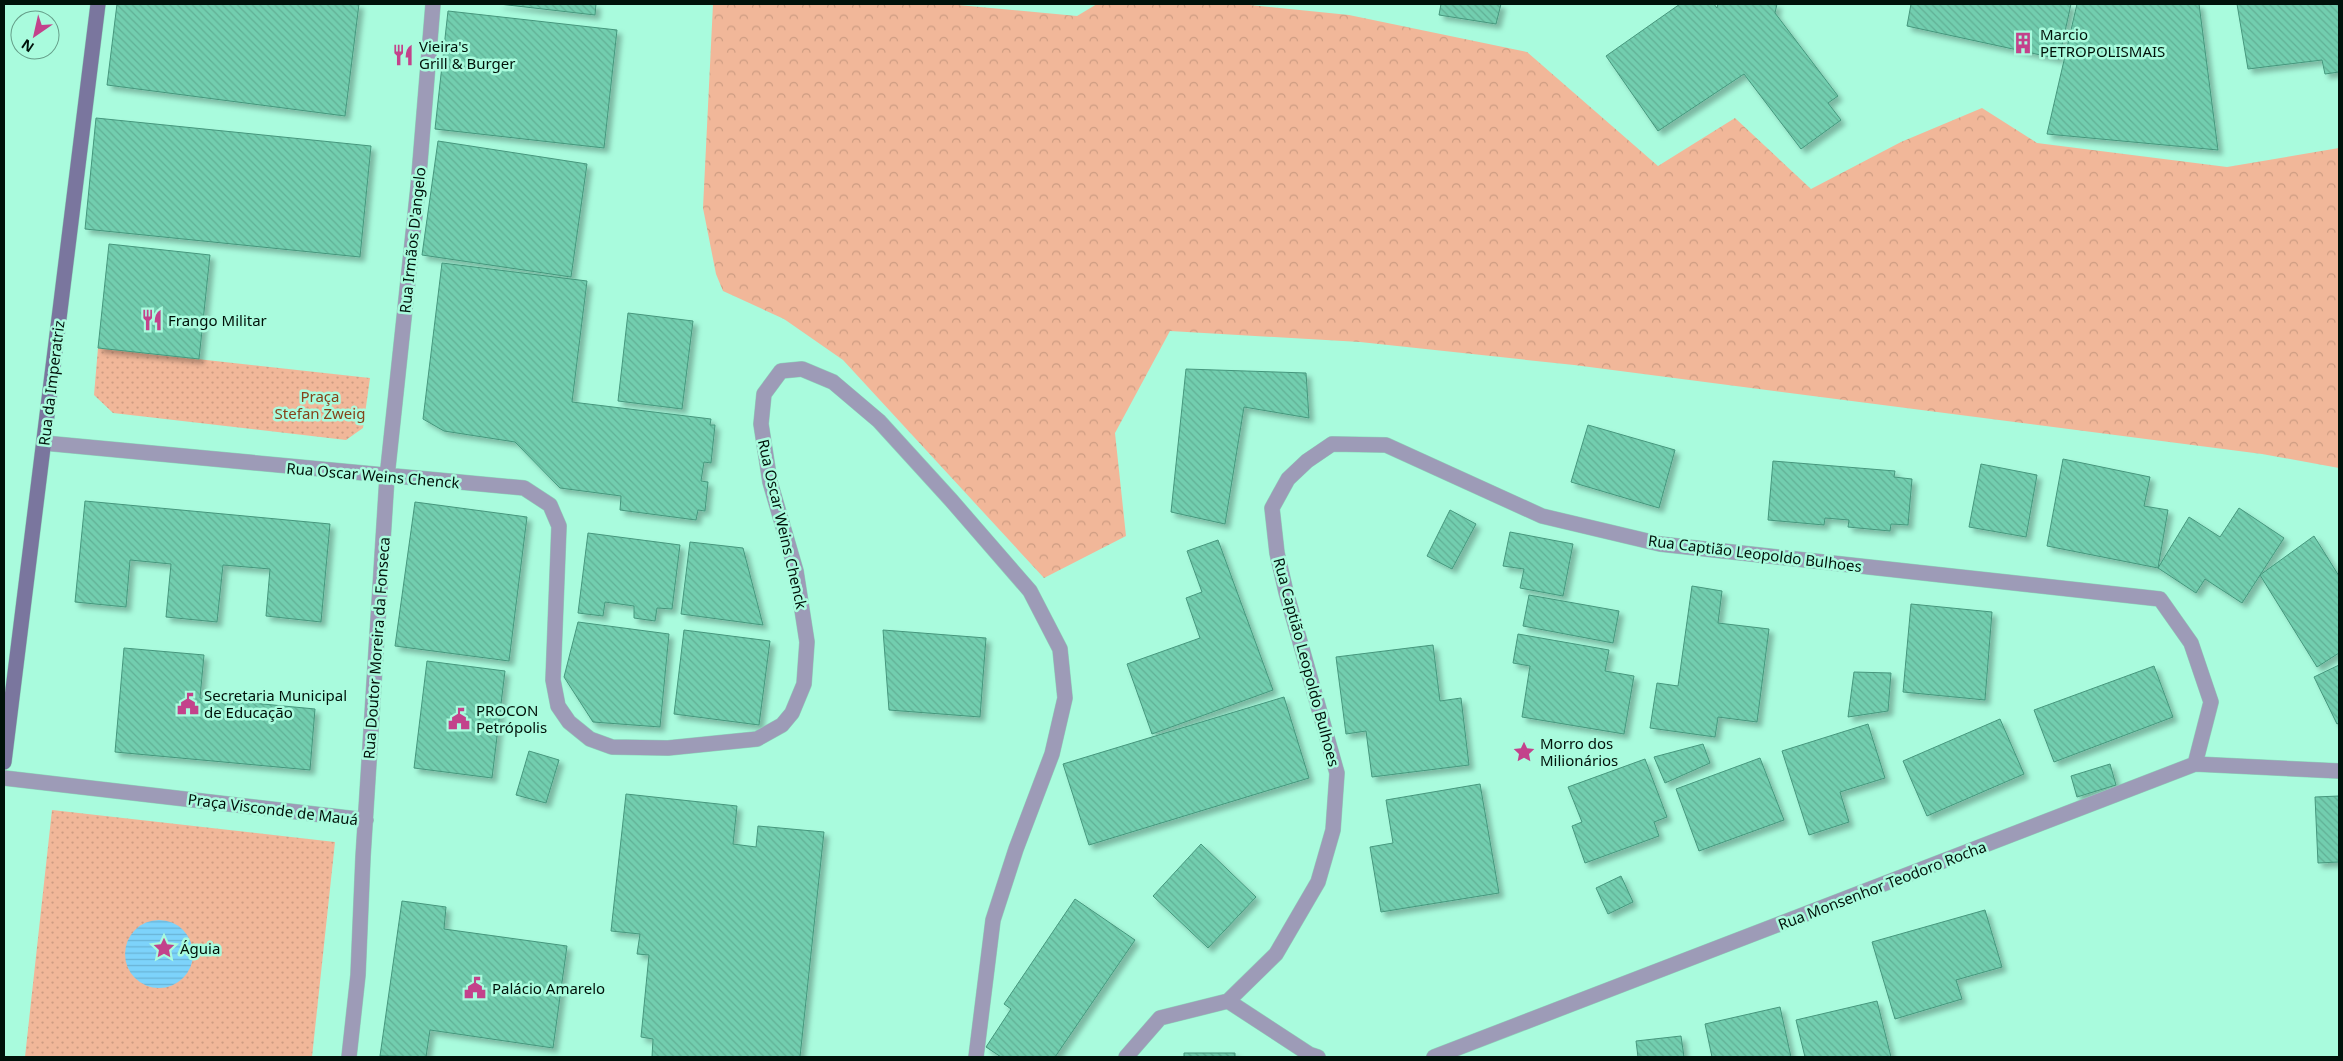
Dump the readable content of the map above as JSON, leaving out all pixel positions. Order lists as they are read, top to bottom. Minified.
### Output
{"streets":{"main road":["Rua da Imperatriz"],"street":["Rua Irmãos D'angelo","Rua Oscar Weins Chenck","Rua Captião Leopoldo Bulhoes","Rua Doutor Moreira da Fonseca","Praça Visconde de Mauá","Rua Monsenhor Teodoro Rocha"]},"crossings":[["Rua Irmãos D'angelo","Rua Oscar Weins Chenck"],["Rua Irmãos D'angelo","Rua Doutor Moreira da Fonseca"],["Rua da Imperatriz","Rua Oscar Weins Chenck"],["Rua Oscar Weins Chenck","Rua Doutor Moreira da Fonseca"],["Rua Captião Leopoldo Bulhoes","Rua Monsenhor Teodoro Rocha"],["Rua Doutor Moreira da Fonseca","Praça Visconde de Mauá"]],"parks":["Praça Stefan Zweig"],"places":{"building":["Marcio PETROPOLISMAIS"],"restaurant":["Vieira's Grill & Burger","Frango Militar"],"public building":["Secretaria Municipal de Educação","PROCON Petrópolis","Palácio Amarelo"],"place":["Morro dos Milionários","Águia"]},"north":"bottom left"}
